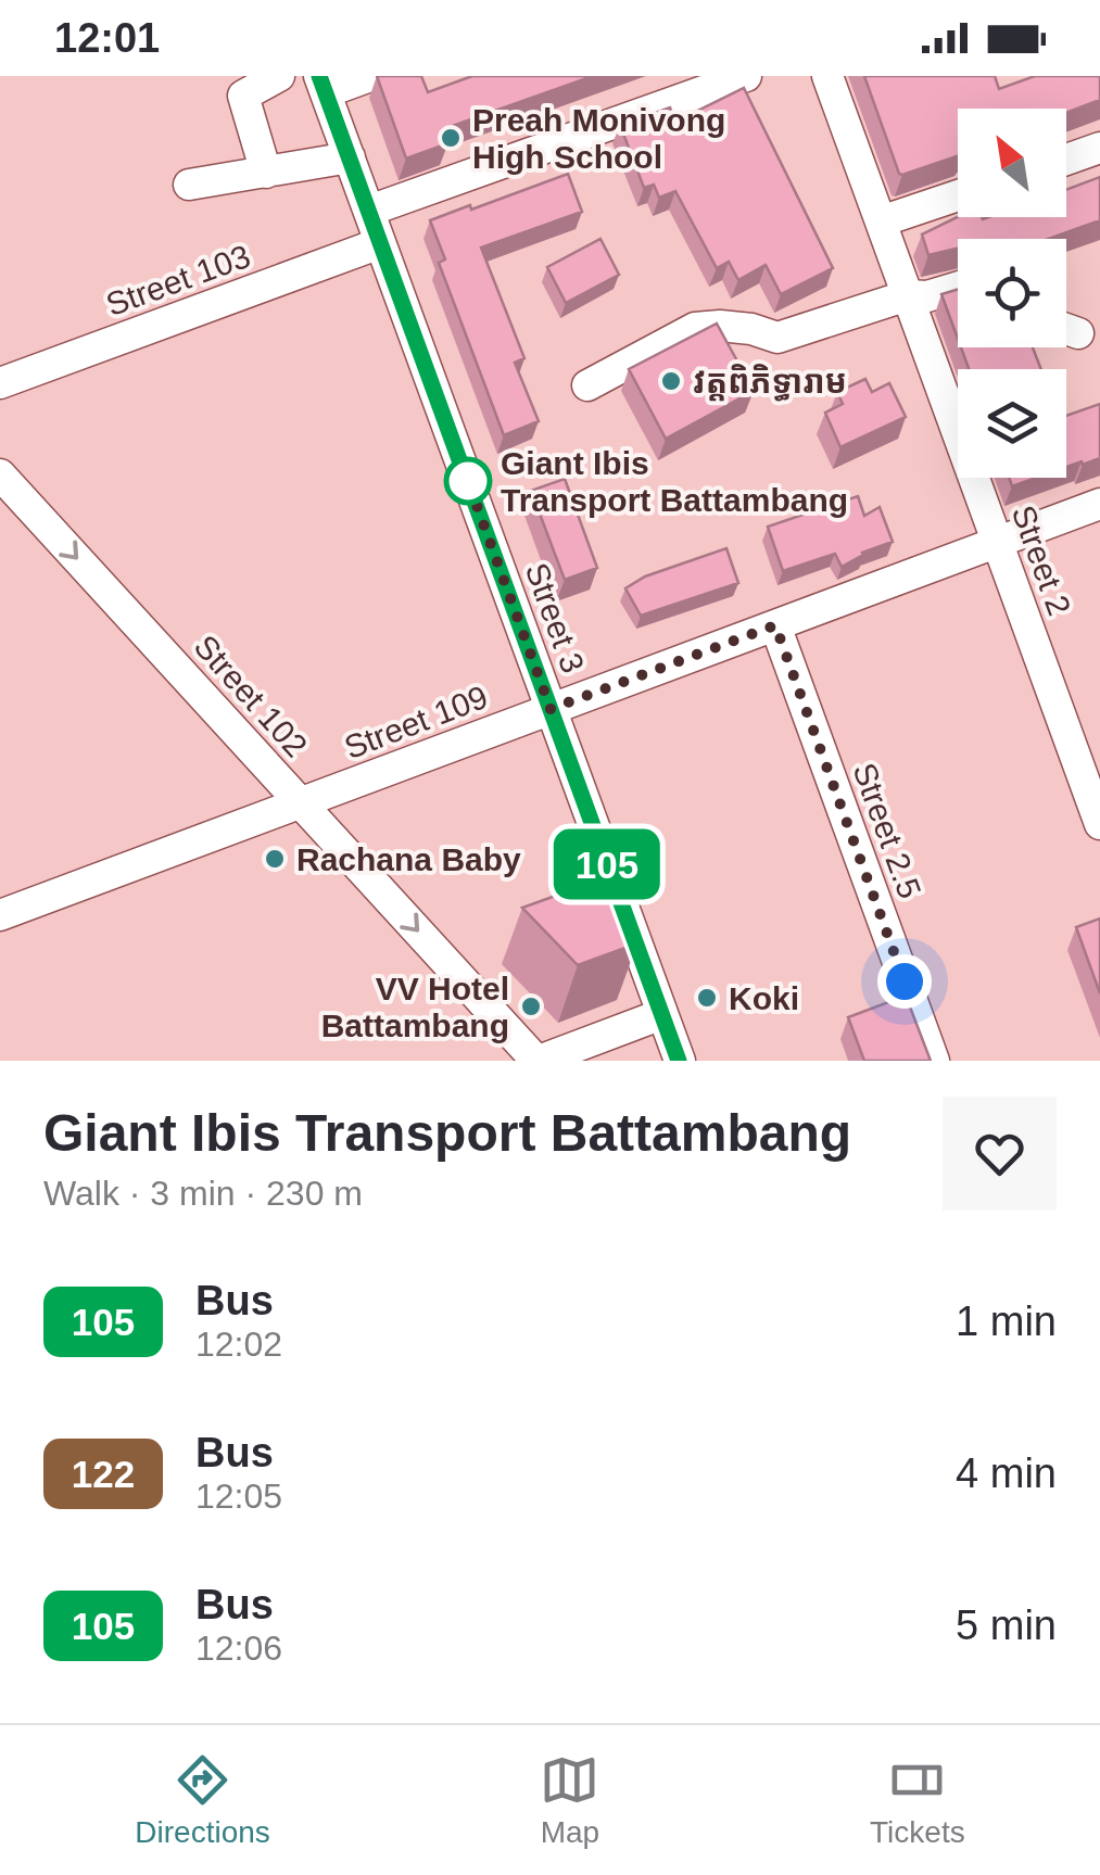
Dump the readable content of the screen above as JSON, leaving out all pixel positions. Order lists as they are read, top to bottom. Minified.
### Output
{"streets":{"street":["Street 103","Street 2","Street 3","Street 102","Street 109","Street 2.5"]},"crossings":[["Street 103","Street 3"],["Street 2","Street 109"],["Street 3","Street 109"],["Street 102","Street 109"],["Street 109","Street 2.5"]],"one_way":["Street 102"],"places":["Preah Monivong High School","វត្តពិភិទ្ធារាម","Giant Ibis Transport Battambang","Rachana Baby","Koki","VV Hotel Battambang"],"lines":["bus line 105"],"north":"top left","page":{"status":"12:01","on_map":"105","heading":["Giant Ibis Transport Battambang","Walk · 3 min · 230 m"],"list":[{"mark":"105","name":"Bus","note":"12:02","value":"1 min"},{"mark":"122","name":"Bus","note":"12:05","value":"4 min"},{"mark":"105","name":"Bus","note":"12:06","value":"5 min"}],"tabs":["Directions","Map","Tickets"]}}
